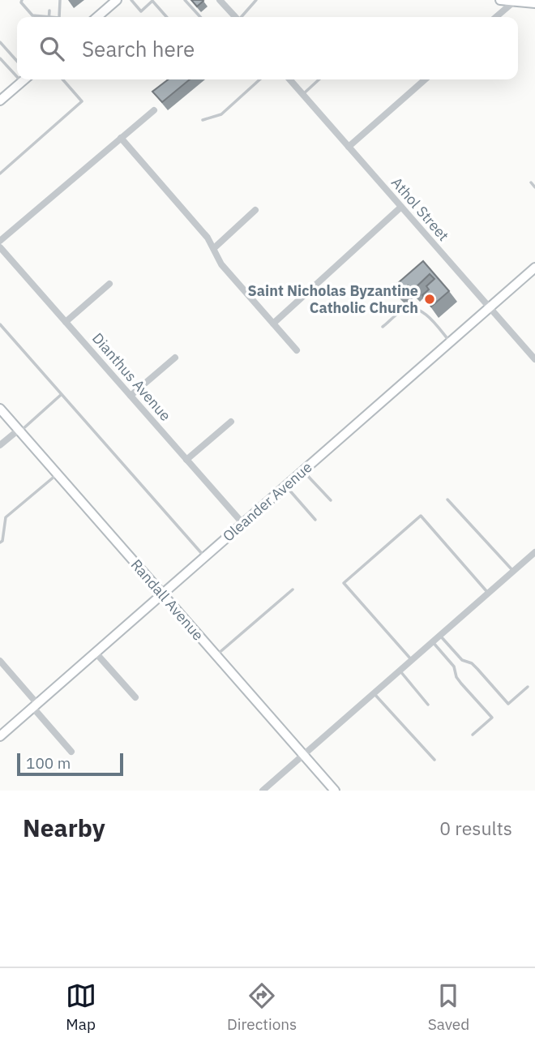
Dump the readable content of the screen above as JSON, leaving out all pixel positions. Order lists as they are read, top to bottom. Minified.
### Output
{"streets":{"street":["Athol Street","Dianthus Avenue","Oleander Avenue","Randall Avenue"]},"crossings":[["Athol Street","Oleander Avenue"],["Dianthus Avenue","Oleander Avenue"],["Oleander Avenue","Randall Avenue"]],"places":["Saint Nicholas Byzantine Catholic Church"],"scale_bar":"100 m","page":{"search":"Search here","scale":"100 m","heading":["Nearby","0 results"],"nav":["Map","Directions","Saved"]}}
